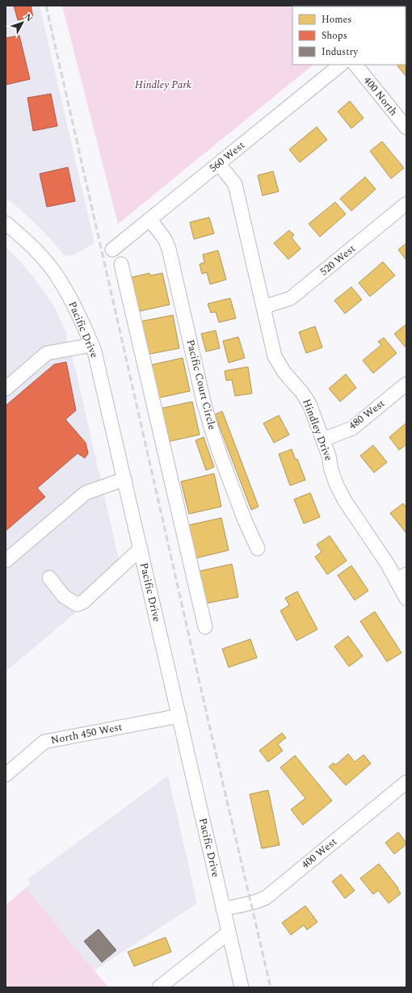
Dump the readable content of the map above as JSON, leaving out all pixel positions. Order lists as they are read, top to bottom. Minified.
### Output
{"streets":{"street":["400 North","560 West","520 West","Pacific Drive","Pacific Court Circle","480 West","Hindley Drive","North 450 West","400 West"]},"crossings":[["560 West","Pacific Court Circle"],["560 West","Hindley Drive"],["520 West","Hindley Drive"],["Pacific Drive","North 450 West"],["Pacific Drive","400 West"],["480 West","Hindley Drive"]],"parks":["Hindley Park"],"legend":["Homes","Shops","Industry"],"north":"top right"}
